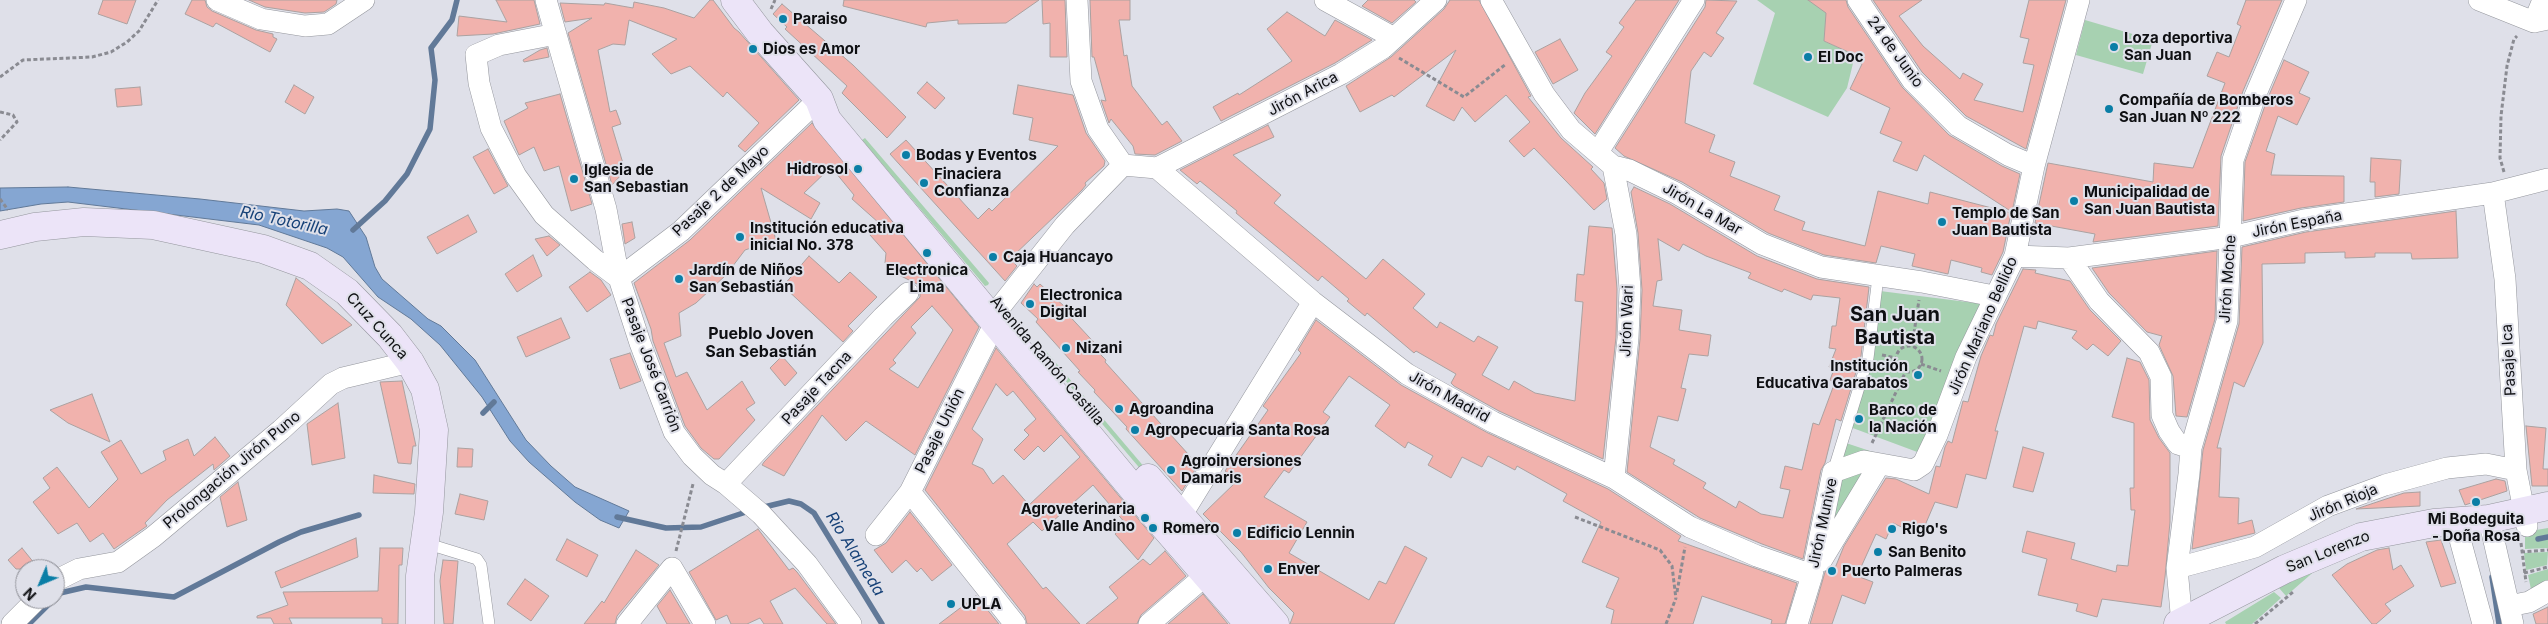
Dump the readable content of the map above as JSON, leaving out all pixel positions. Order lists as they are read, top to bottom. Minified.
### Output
{"streets":{"street":["24 de Junio","Jirón Arica","Pasaje 2 de Mayo","Jirón La Mar","Jirón España","Jirón Moche","Jirón Wari","Cruz Cunca","Jirón Mariano Bellido","Pasaje Ica","Avenida Ramón Castilla","Pasaje José Carrión","Pasaje Tacna","Jirón Madrid","Pasaje Unión","Prolongación Jirón Puno","Jirón Rioja","Jirón Munive","San Lorenzo"]},"crossings":[["24 de Junio","Jirón Mariano Bellido"],["Jirón Arica","Jirón Madrid"],["Pasaje 2 de Mayo","Avenida Ramón Castilla"],["Pasaje 2 de Mayo","Pasaje José Carrión"],["Jirón La Mar","Jirón Wari"],["Jirón La Mar","Jirón Mariano Bellido"],["Jirón España","Jirón Moche"],["Jirón España","Jirón Mariano Bellido"],["Jirón España","Pasaje Ica"],["Jirón Moche","Jirón Rioja"],["Jirón Moche","San Lorenzo"],["Jirón Wari","Jirón Madrid"],["Cruz Cunca","Prolongación Jirón Puno"],["Jirón Mariano Bellido","Jirón Munive"],["Pasaje Ica","Jirón Rioja"],["Pasaje Ica","San Lorenzo"],["Avenida Ramón Castilla","Pasaje Unión"],["Pasaje José Carrión","Pasaje Tacna"],["Jirón Madrid","Jirón Munive"]],"districts":["San Juan Bautista","Pueblo Joven San Sebastián"],"water":["Rio Totorilla","Rio Alameda"],"places":["Paraiso","Loza deportiva San Juan","Dios es Amor","El Doc","Compañía de Bomberos San Juan Nº 222","Bodas y Eventos","Hidrosol","Iglesia de San Sebastian","Finaciera Confianza","Municipalidad de San Juan Bautista","Templo de San Juan Bautista","Institución educativa inicial No. 378","Electronica Lima","Caja Huancayo","Jardín de Niños San Sebastián","Electronica Digital","Nizani","Institución Educativa Garabatos","Agroandina","Banco de la Nación","Agropecuaria Santa Rosa","Agroinversiones Damaris","Mi Bodeguita - Doña Rosa","Agroveterinaria Valle Andino","Romero","Rigo's","Edificio Lennin","San Benito","Enver","Puerto Palmeras","UPLA"],"north":"bottom left"}
